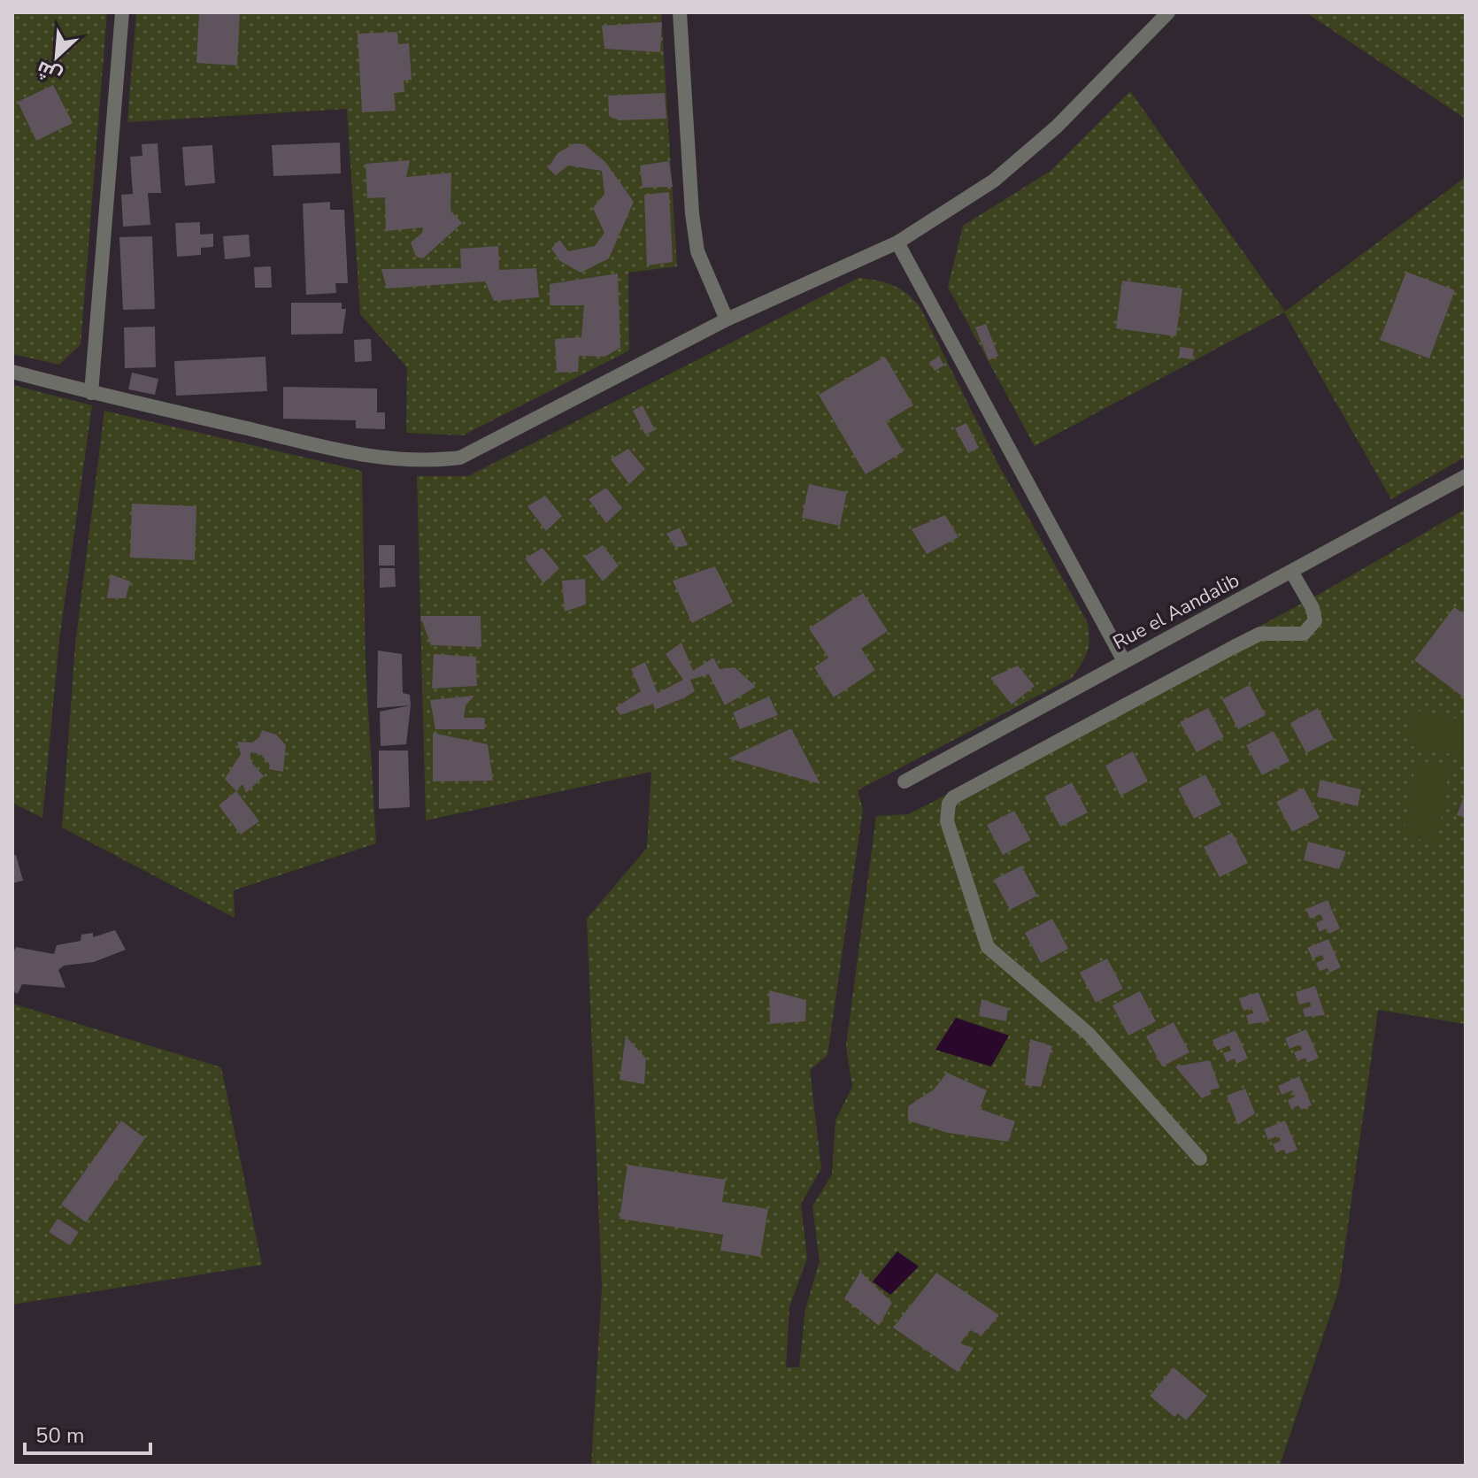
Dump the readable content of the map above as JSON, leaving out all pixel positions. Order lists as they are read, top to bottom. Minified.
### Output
{"streets":{"street":["Rue el Aandalib"]},"scale_bar":"50 m","north":"bottom left"}
